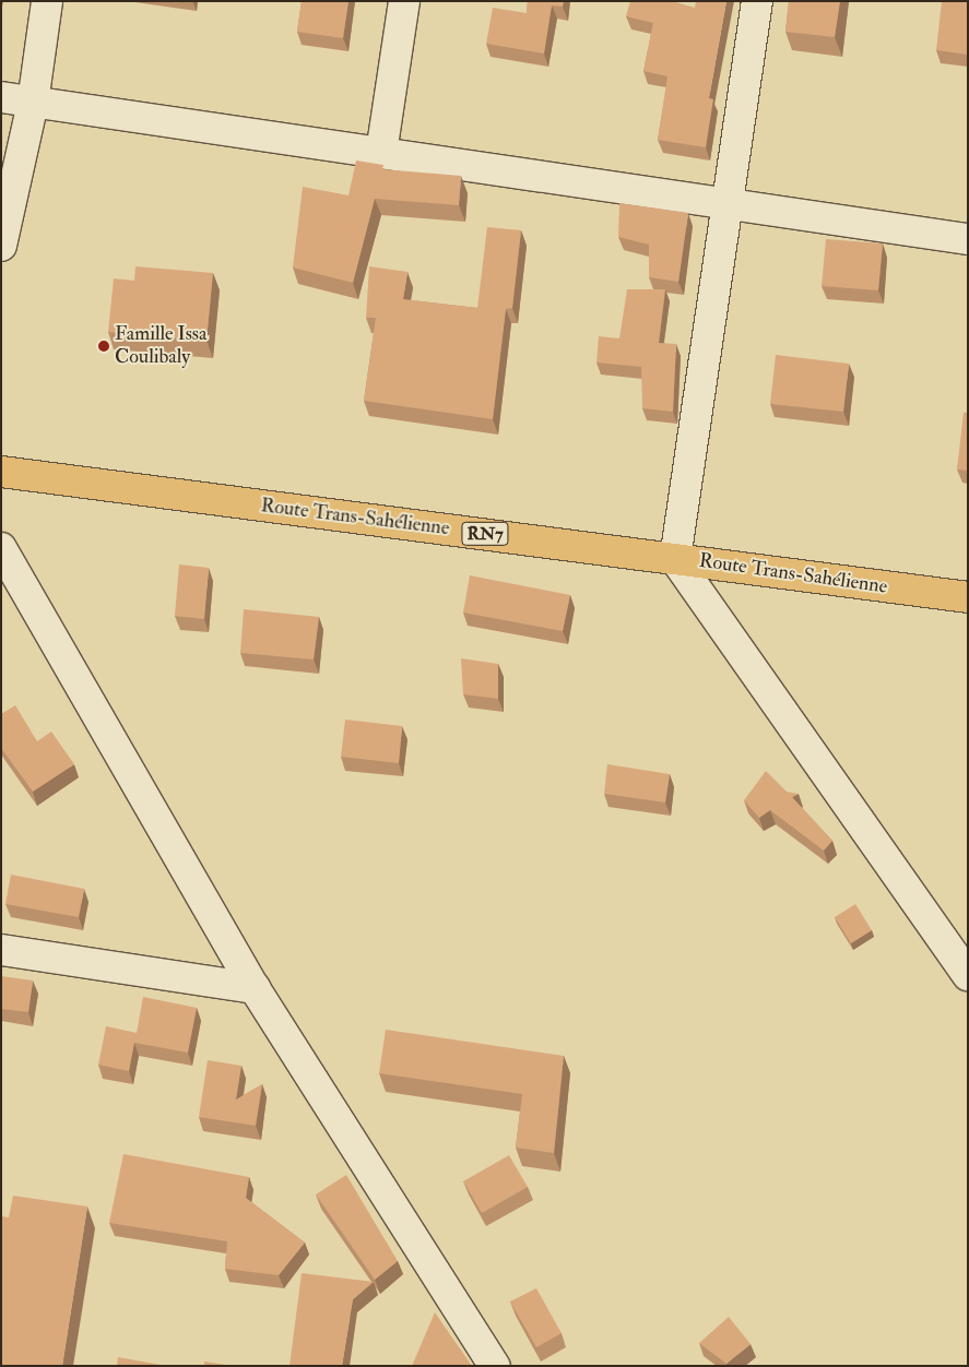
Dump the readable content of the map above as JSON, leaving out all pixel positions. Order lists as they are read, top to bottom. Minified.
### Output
{"streets":{"highway":["Route Trans-Sahélienne","RN7"]},"places":["Famille Issa Coulibaly"]}
